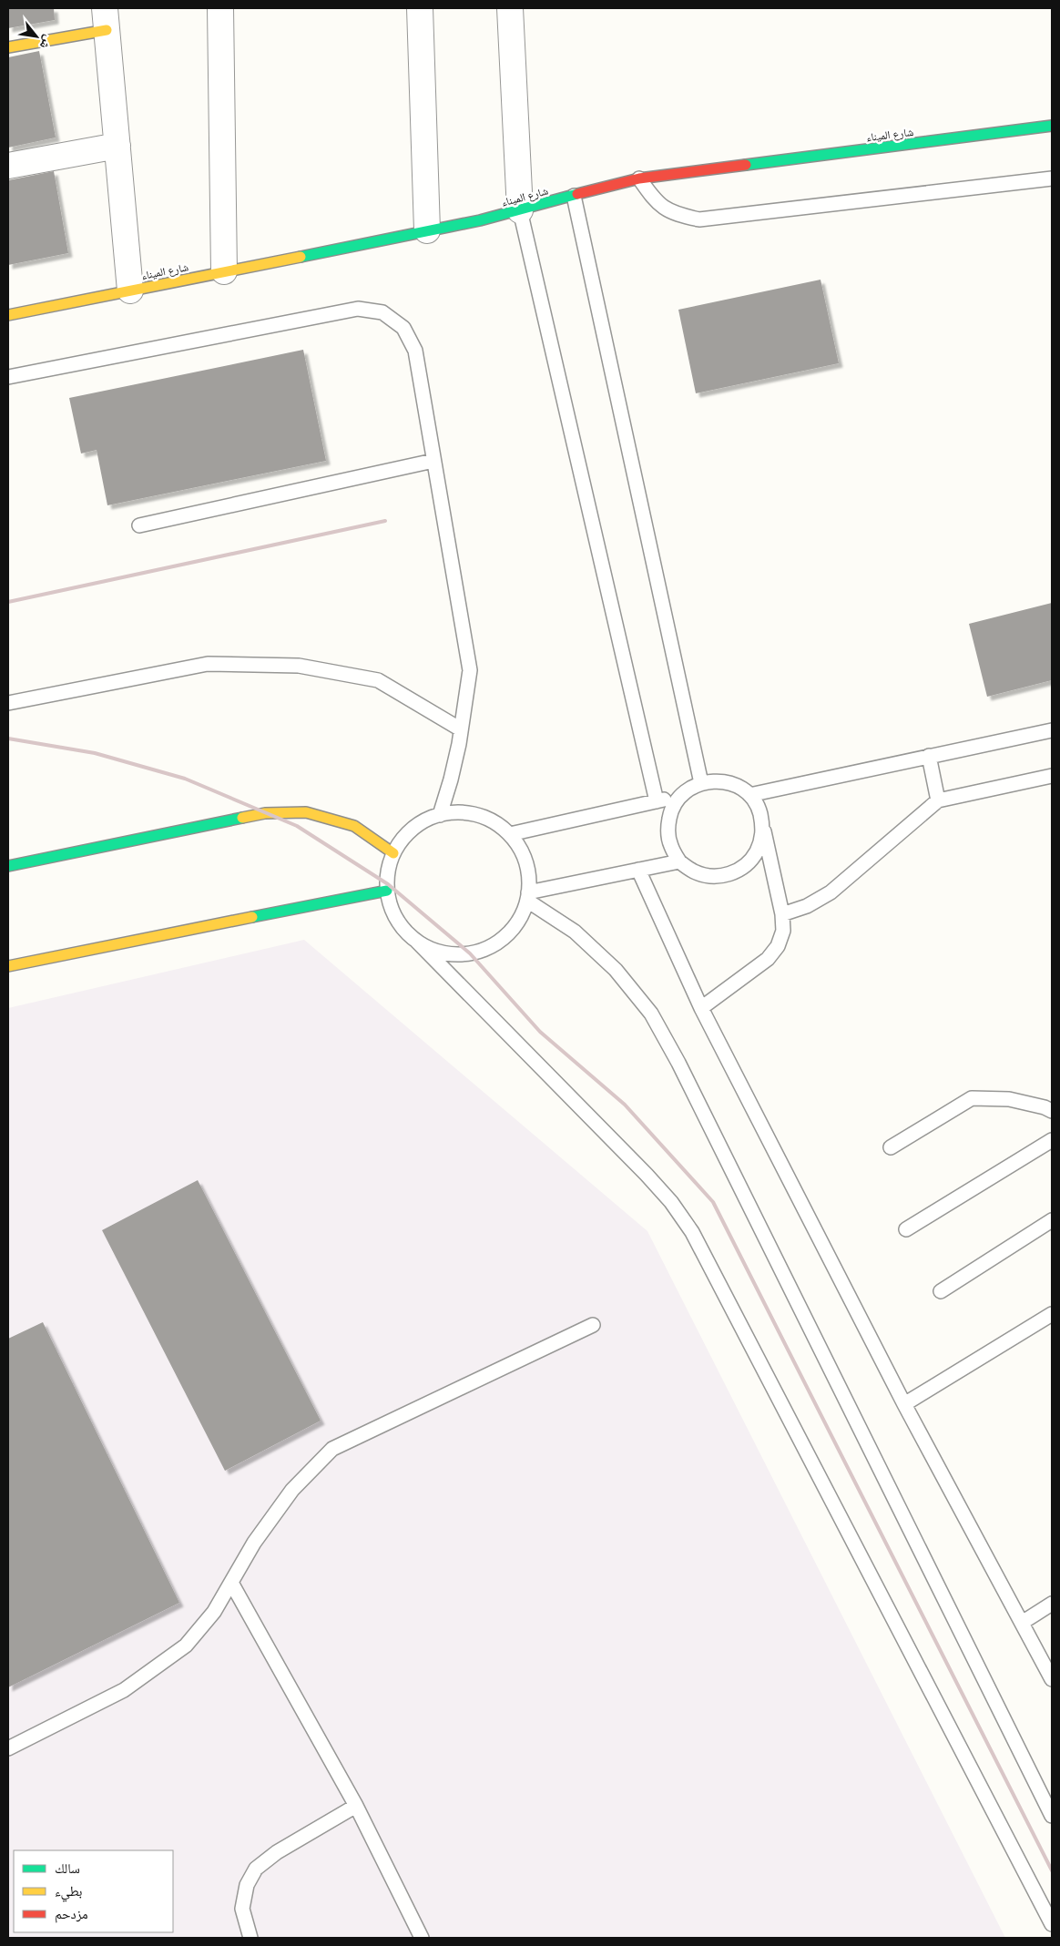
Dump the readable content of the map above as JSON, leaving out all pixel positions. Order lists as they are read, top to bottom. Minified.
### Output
{"streets":{"street":["شارع الميناء"]},"legend":["سالك","بطيء","مزدحم"],"north":"bottom right"}
